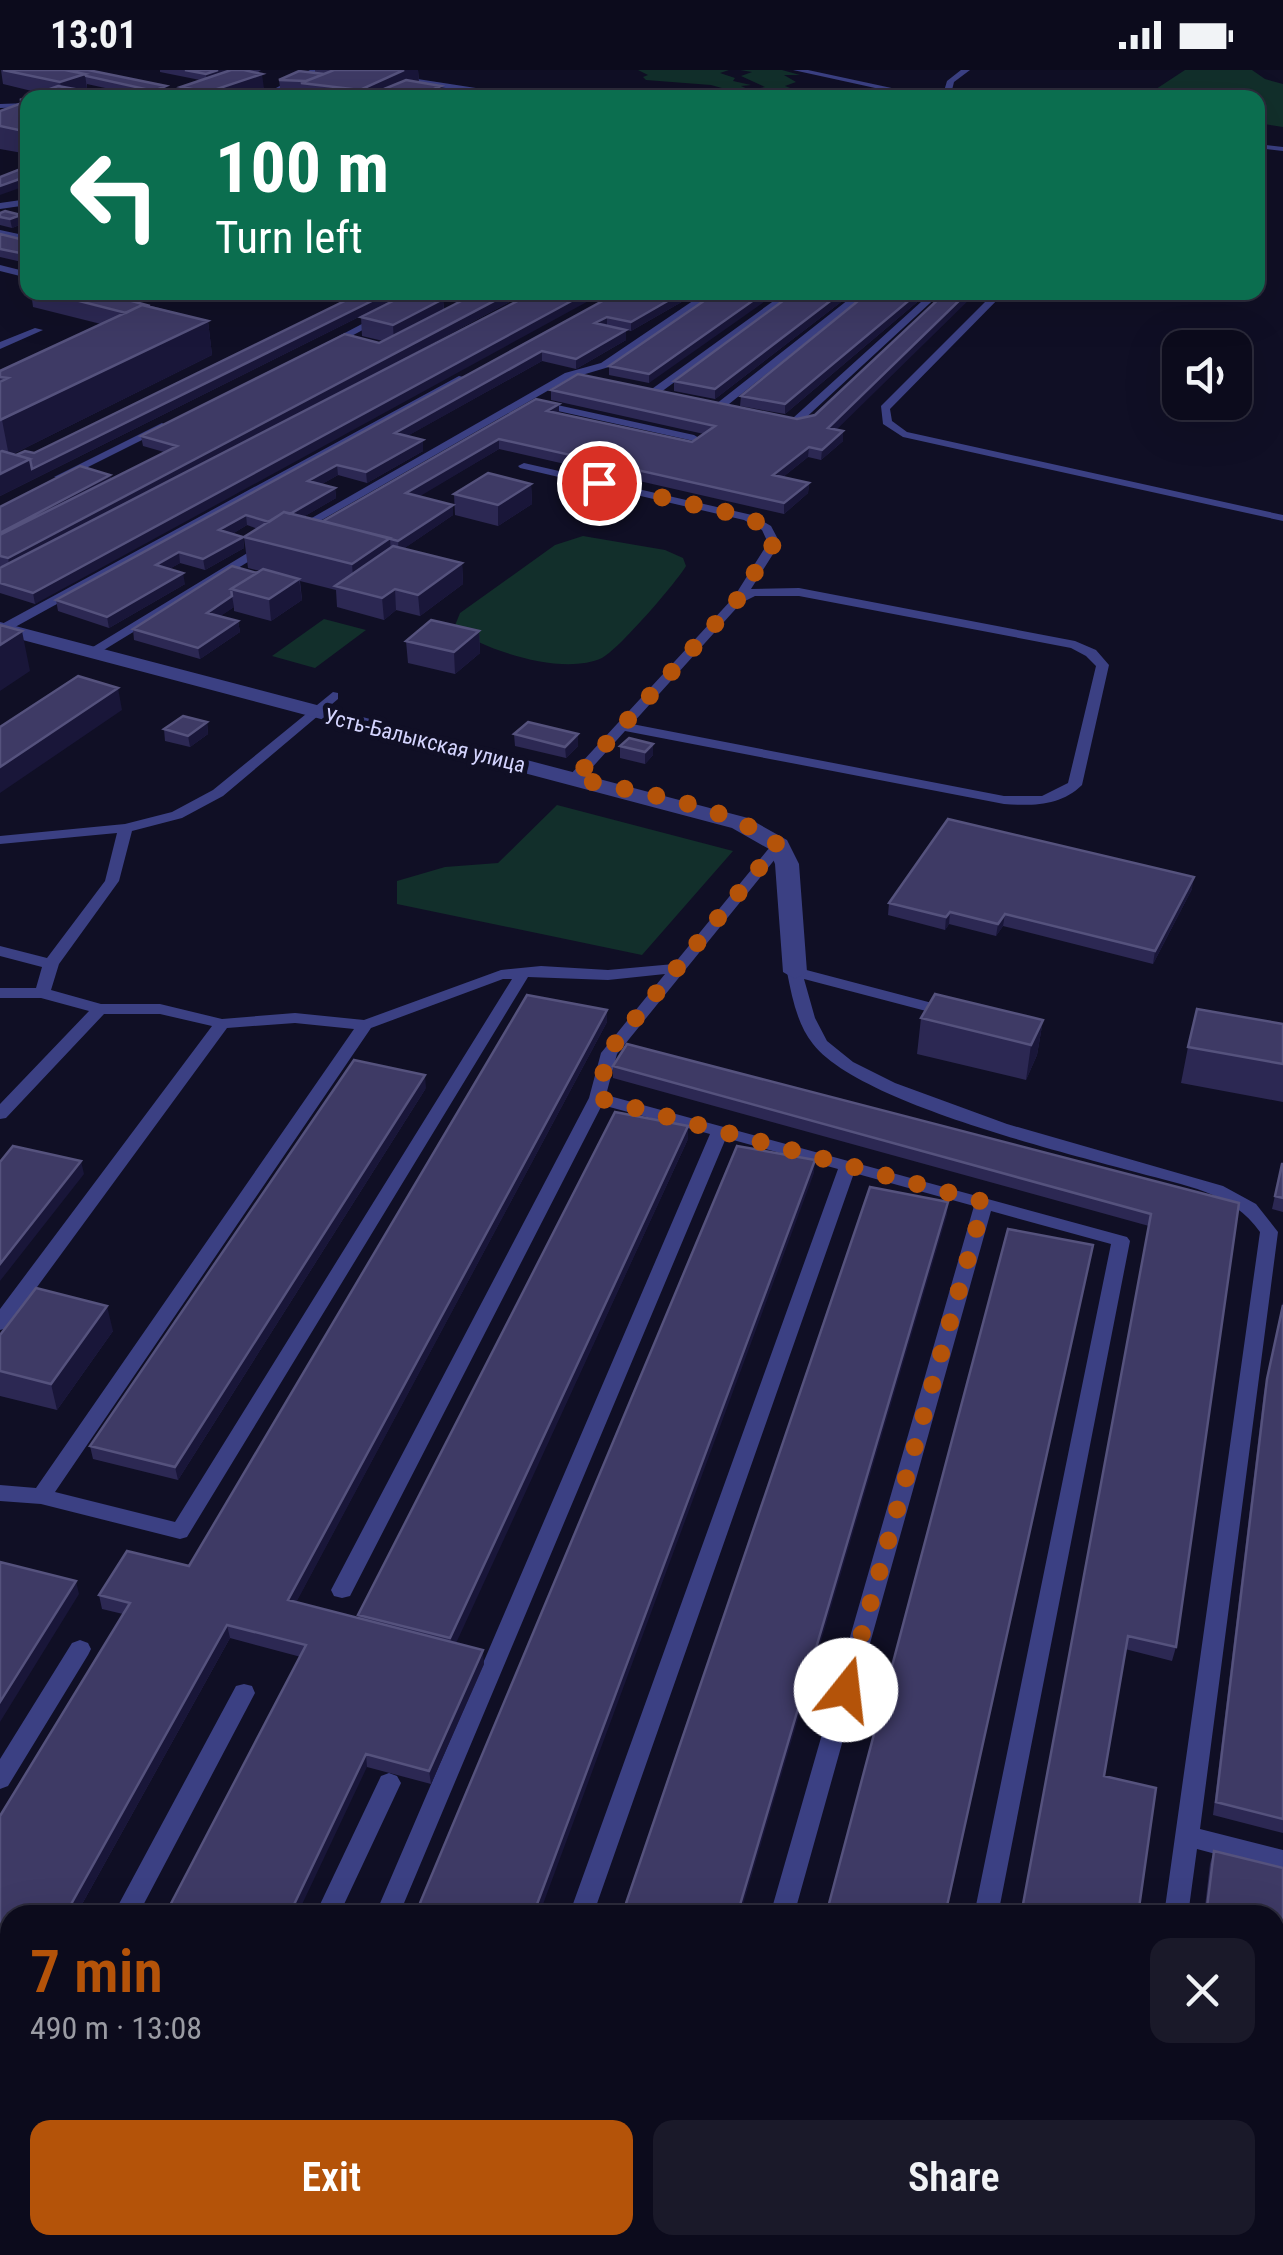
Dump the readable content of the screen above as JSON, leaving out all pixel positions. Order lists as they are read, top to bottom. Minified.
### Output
{"streets":{"street":["Усть-Балыкская улица"]},"page":{"status":"13:01","turn":["100 m","Turn left"],"heading":["7 min","490 m · 13:08"],"buttons":["Exit","Share"]}}
